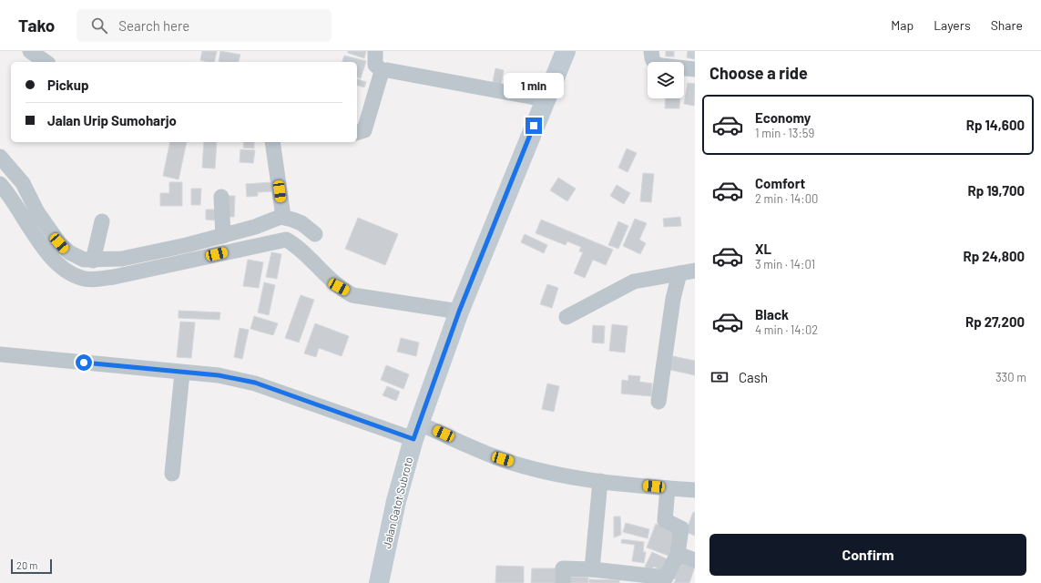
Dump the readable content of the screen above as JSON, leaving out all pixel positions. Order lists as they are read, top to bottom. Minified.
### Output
{"streets":{"main road":["Jalan Gatot Subroto"]},"scale_bar":"20 m","page":{"header":"Tako","search":"Search here","nav":["Map","Layers","Share"],"heading":"Choose a ride","banner":["Pickup","Jalan Urip Sumoharjo"],"bubble":"1 min","list":[{"name":"Economy","note":"1 min · 13:59","value":"Rp 14,600"},{"name":"Comfort","note":"2 min · 14:00","value":"Rp 19,700"},{"name":"XL","note":"3 min · 14:01","value":"Rp 24,800"},{"name":"Black","note":"4 min · 14:02","value":"Rp 27,200"}],"pay":["Cash","330 m"],"buttons":"Confirm","scale":"20 m"}}
